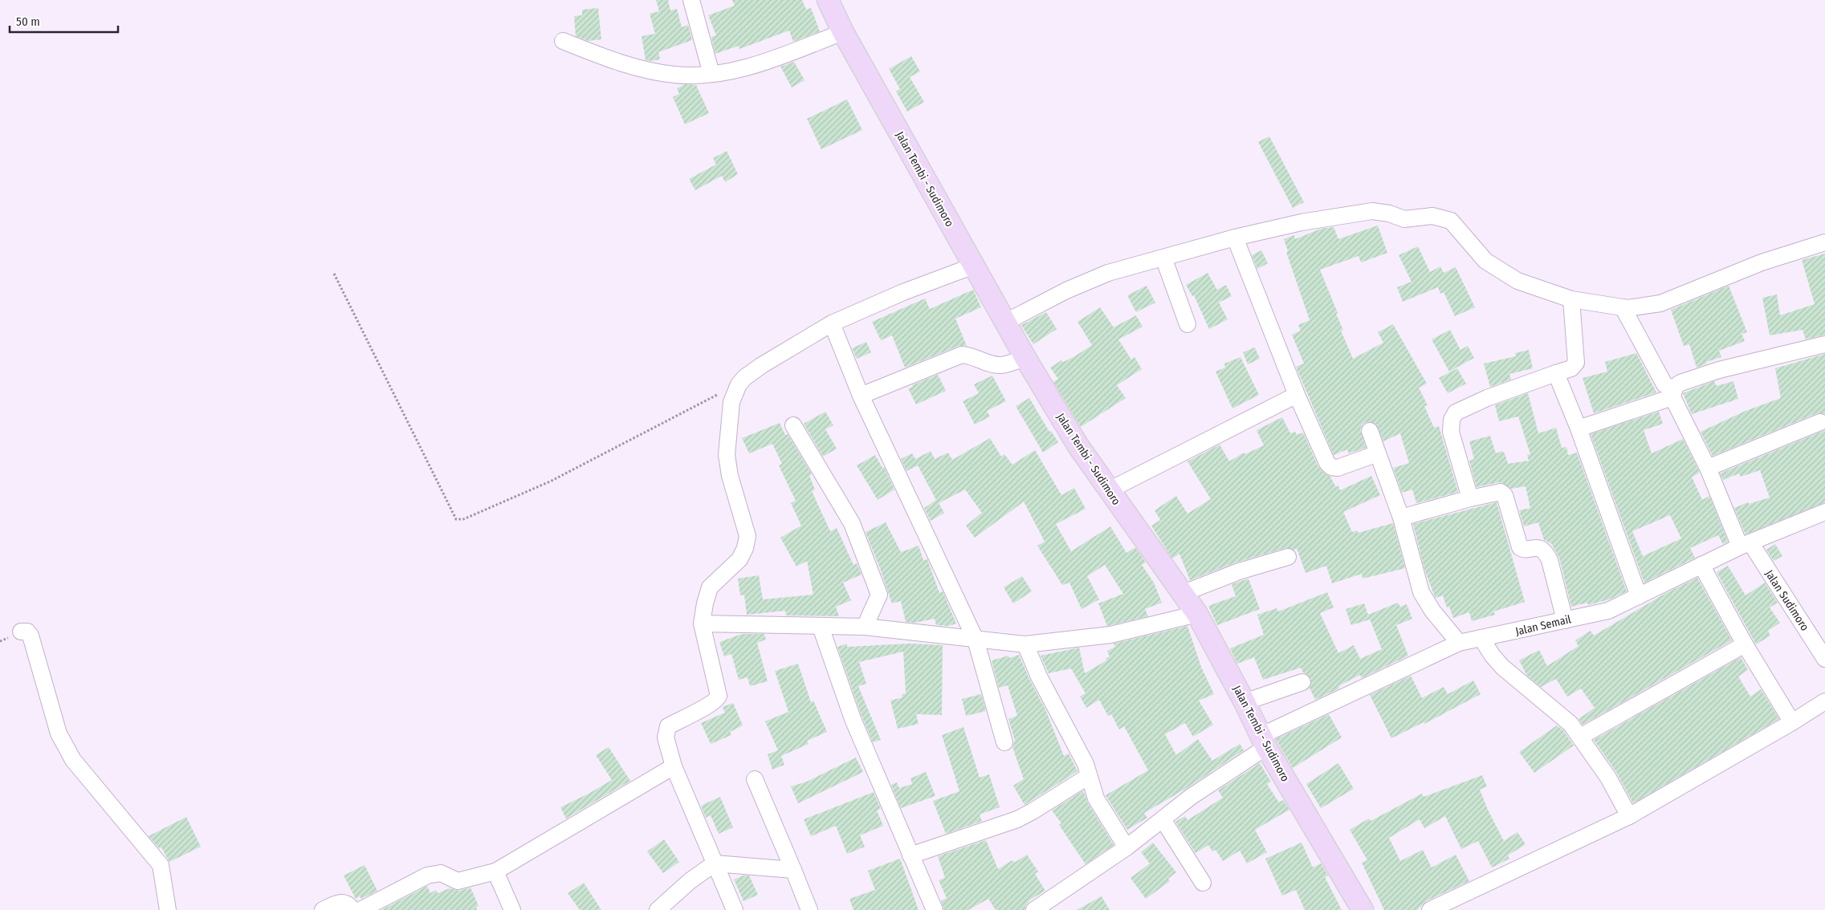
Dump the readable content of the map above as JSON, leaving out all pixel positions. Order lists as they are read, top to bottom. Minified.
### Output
{"streets":{"main road":["Jalan Tembi - Sudimoro"],"street":["Jalan Sudimoro","Jalan Semail"]},"crossings":[["Jalan Tembi - Sudimoro","Jalan Semail"],["Jalan Sudimoro","Jalan Semail"]],"scale_bar":"50 m"}
